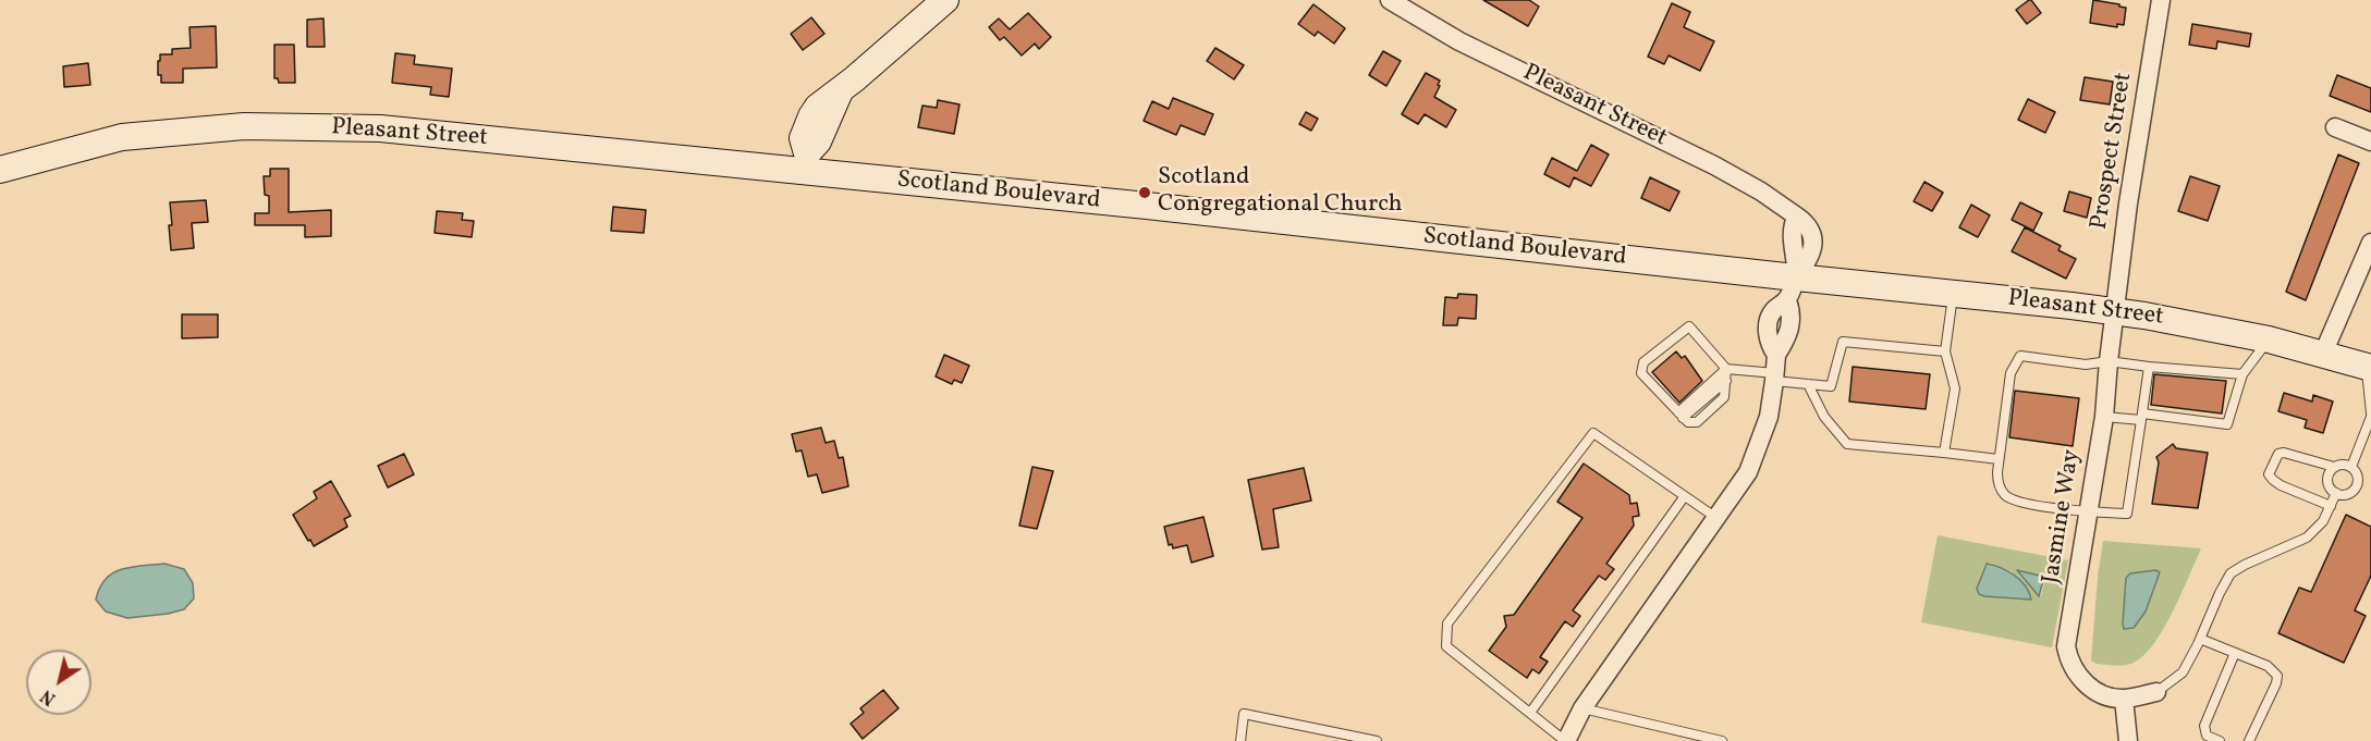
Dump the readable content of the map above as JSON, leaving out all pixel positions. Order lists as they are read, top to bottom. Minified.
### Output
{"streets":{"main road":["Pleasant Street","Scotland Boulevard"],"street":["Prospect Street","Jasmine Way"]},"crossings":[["Pleasant Street","Prospect Street"],["Pleasant Street","Scotland Boulevard"],["Pleasant Street","Jasmine Way"],["Prospect Street","Jasmine Way"]],"places":["Scotland Congregational Church"],"north":"bottom left"}
